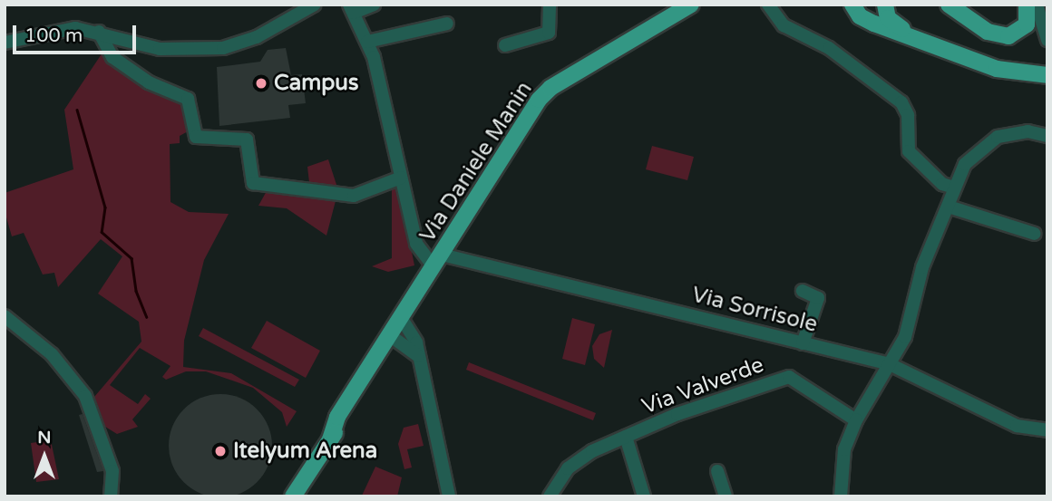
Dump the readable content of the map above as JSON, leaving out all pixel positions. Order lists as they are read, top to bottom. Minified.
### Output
{"streets":{"main road":["Via Daniele Manin"],"street":["Via Sorrisole","Via Valverde"]},"crossings":[["Via Daniele Manin","Via Sorrisole"]],"places":["Campus","Itelyum Arena"],"scale_bar":"100 m","north":"top"}
